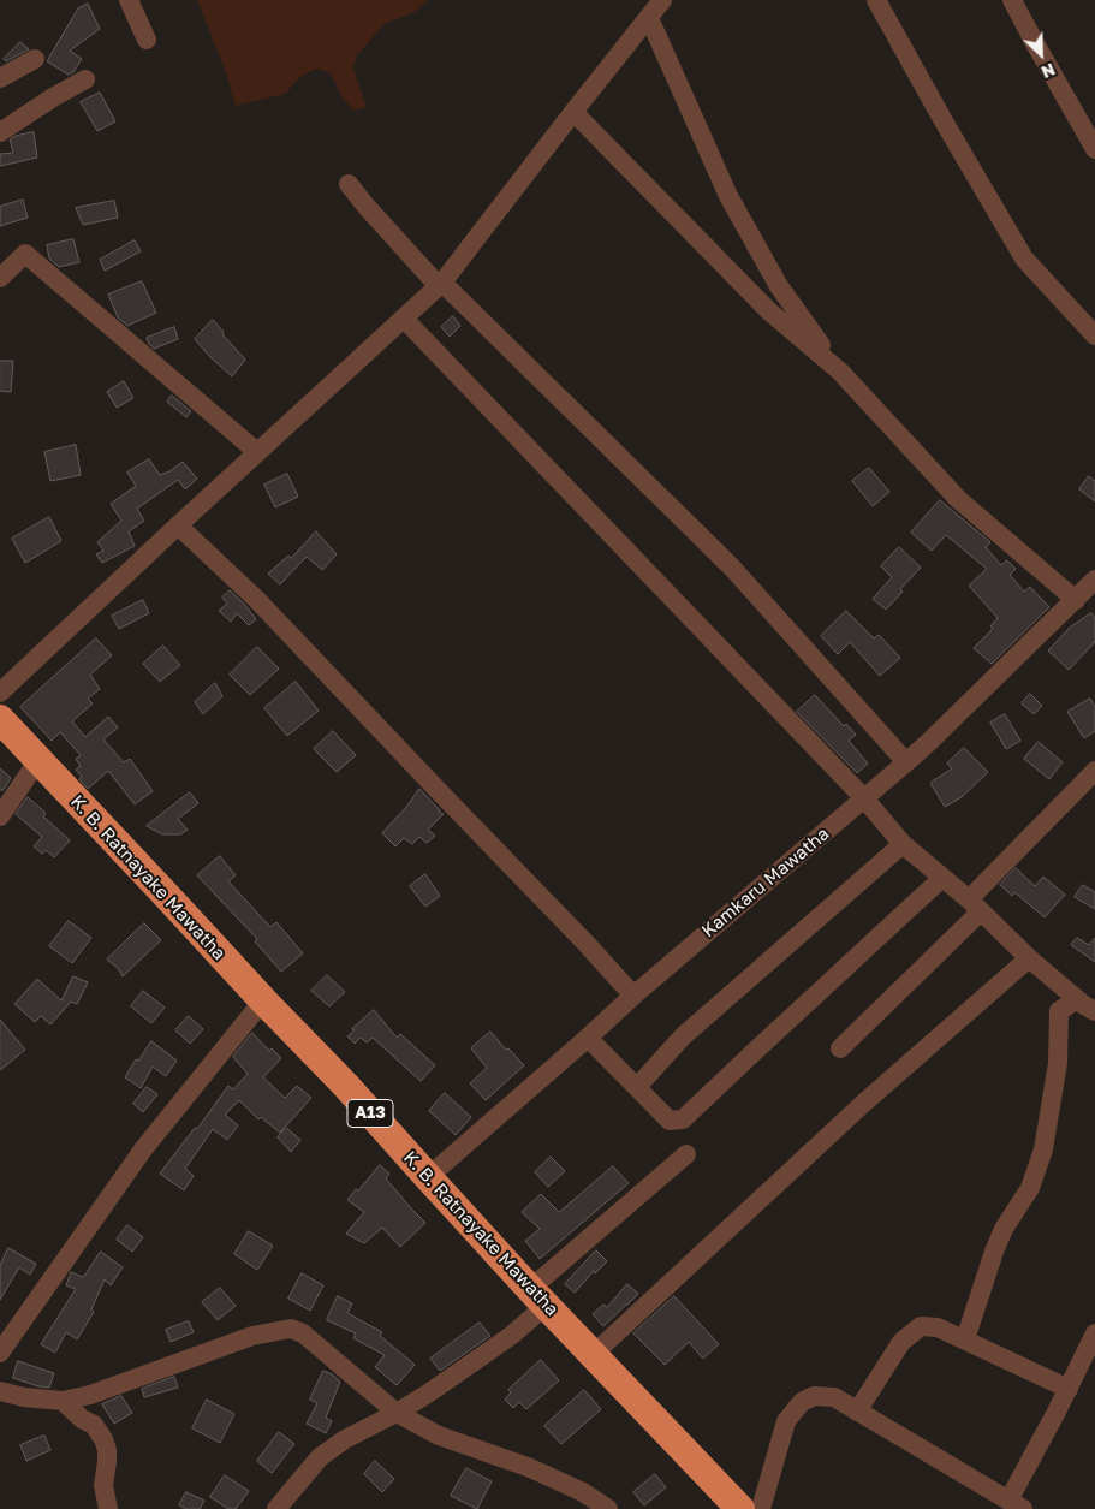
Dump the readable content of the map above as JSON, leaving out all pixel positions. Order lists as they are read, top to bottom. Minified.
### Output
{"streets":{"highway":["K. B. Ratnayake Mawatha","A13"],"street":["Kamkaru Mawatha"]},"crossings":[["K. B. Ratnayake Mawatha","Kamkaru Mawatha"]],"north":"bottom right"}
